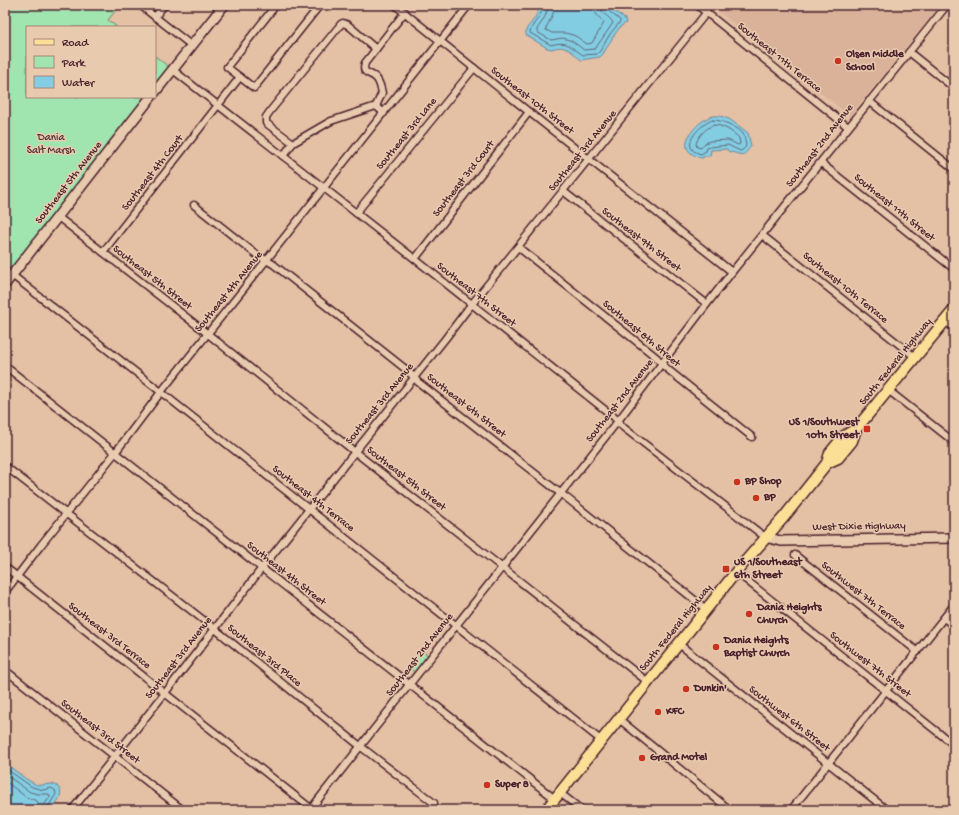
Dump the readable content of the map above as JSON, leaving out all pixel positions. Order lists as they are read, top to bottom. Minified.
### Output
{"streets":{"main road":["South Federal Highway"],"street":["Southeast 11th Terrace","Southeast 10th Street","Southeast 3rd Lane","Southeast 2nd Avenue","Southeast 3rd Avenue","Southeast 4th Court","Southeast 3rd Court","Southeast 5th Avenue","Southeast 11th Street","Southeast 9th Street","Southeast 5th Street","Southeast 10th Terrace","Southeast 4th Avenue","Southeast 7th Street","Southeast 8th Street","Southeast 6th Street","Southeast 4th Terrace","West Dixie Highway","Southeast 4th Street","Southwest 7th Terrace","Southeast 3rd Terrace","Southeast 3rd Place","Southwest 7th Street","Southwest 6th Street","Southeast 3rd Street"]},"crossings":[["Southeast 11th Terrace","Southeast 2nd Avenue"],["Southeast 11th Terrace","Southeast 3rd Avenue"],["Southeast 10th Street","Southeast 3rd Lane"],["Southeast 10th Street","Southeast 2nd Avenue"],["Southeast 10th Street","Southeast 3rd Avenue"],["Southeast 10th Street","Southeast 3rd Court"],["Southeast 10th Street","Southeast 4th Avenue"],["Southeast 3rd Lane","Southeast 7th Street"],["Southeast 2nd Avenue","Southeast 11th Street"],["Southeast 2nd Avenue","Southeast 9th Street"],["Southeast 2nd Avenue","Southeast 5th Street"],["Southeast 2nd Avenue","Southeast 10th Terrace"],["Southeast 2nd Avenue","Southeast 7th Street"],["Southeast 2nd Avenue","Southeast 8th Street"],["Southeast 2nd Avenue","Southeast 6th Street"],["Southeast 2nd Avenue","Southeast 4th Terrace"],["Southeast 2nd Avenue","Southeast 4th Street"],["Southeast 2nd Avenue","Southeast 3rd Terrace"],["Southeast 2nd Avenue","Southeast 3rd Place"],["Southeast 3rd Avenue","Southeast 9th Street"],["Southeast 3rd Avenue","Southeast 5th Street"],["Southeast 3rd Avenue","Southeast 7th Street"],["Southeast 3rd Avenue","Southeast 8th Street"],["Southeast 3rd Avenue","Southeast 6th Street"],["Southeast 3rd Avenue","Southeast 4th Terrace"],["Southeast 3rd Avenue","Southeast 4th Street"],["Southeast 3rd Avenue","Southeast 3rd Terrace"],["Southeast 3rd Avenue","Southeast 3rd Place"],["Southeast 3rd Avenue","Southeast 3rd Street"],["Southeast 4th Court","Southeast 5th Street"],["Southeast 4th Court","Southeast 7th Street"],["Southeast 3rd Court","Southeast 7th Street"],["Southeast 5th Avenue","Southeast 5th Street"],["Southeast 5th Avenue","Southeast 4th Terrace"],["Southeast 5th Street","Southeast 4th Avenue"],["Southeast 5th Street","South Federal Highway"],["Southeast 10th Terrace","South Federal Highway"],["Southeast 4th Avenue","Southeast 7th Street"],["Southeast 4th Avenue","Southeast 6th Street"],["Southeast 4th Avenue","Southeast 4th Terrace"],["Southeast 4th Avenue","Southeast 4th Street"],["Southeast 4th Avenue","Southeast 3rd Terrace"],["Southeast 4th Avenue","Southeast 3rd Place"],["Southeast 7th Street","South Federal Highway"],["Southeast 7th Street","West Dixie Highway"],["South Federal Highway","Southeast 6th Street"],["South Federal Highway","Southeast 4th Terrace"],["South Federal Highway","West Dixie Highway"],["South Federal Highway","Southeast 4th Street"],["South Federal Highway","Southwest 7th Street"],["South Federal Highway","Southwest 6th Street"]],"parks":["Dania Salt Marsh"],"places":{"other":["Olsen Middle School","BP Shop","BP","Dania Heights Church","Dania Heights Baptist Church","Dunkin'","KFC","Grand Motel","Super 8"],"transit":["US 1/Southwest 10th Street","US 1/Southeast 6th Street"]},"legend":["Road","Park","Water"]}
